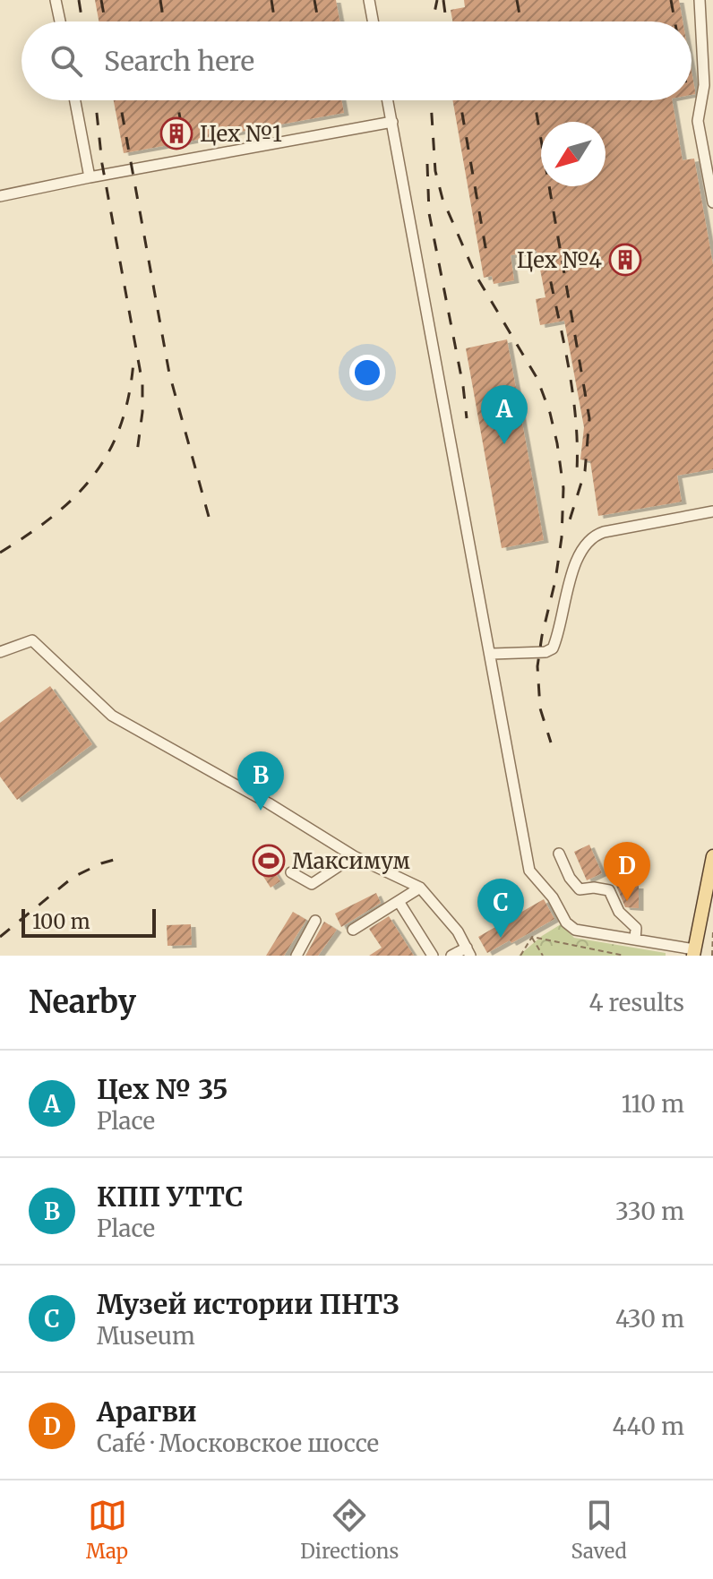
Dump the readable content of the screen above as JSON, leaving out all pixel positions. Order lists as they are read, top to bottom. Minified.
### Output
{"places":{"building":["Цех №1","Цех №4"],"sports":["Максимум"]},"scale_bar":"100 m","north":"bottom left","page":{"search":"Search here","pins":["A","B","D","C"],"scale":"100 m","heading":["Nearby","4 results"],"list":[{"mark":"A","name":"Цех № 35","note":"Place","value":"110 m"},{"mark":"B","name":"КПП УТТС","note":"Place","value":"330 m"},{"mark":"C","name":"Музей истории ПНТЗ","note":"Museum","value":"430 m"},{"mark":"D","name":"Арагви","note":"Café · Московское шоссе","value":"440 m"}],"nav":["Map","Directions","Saved"]}}
